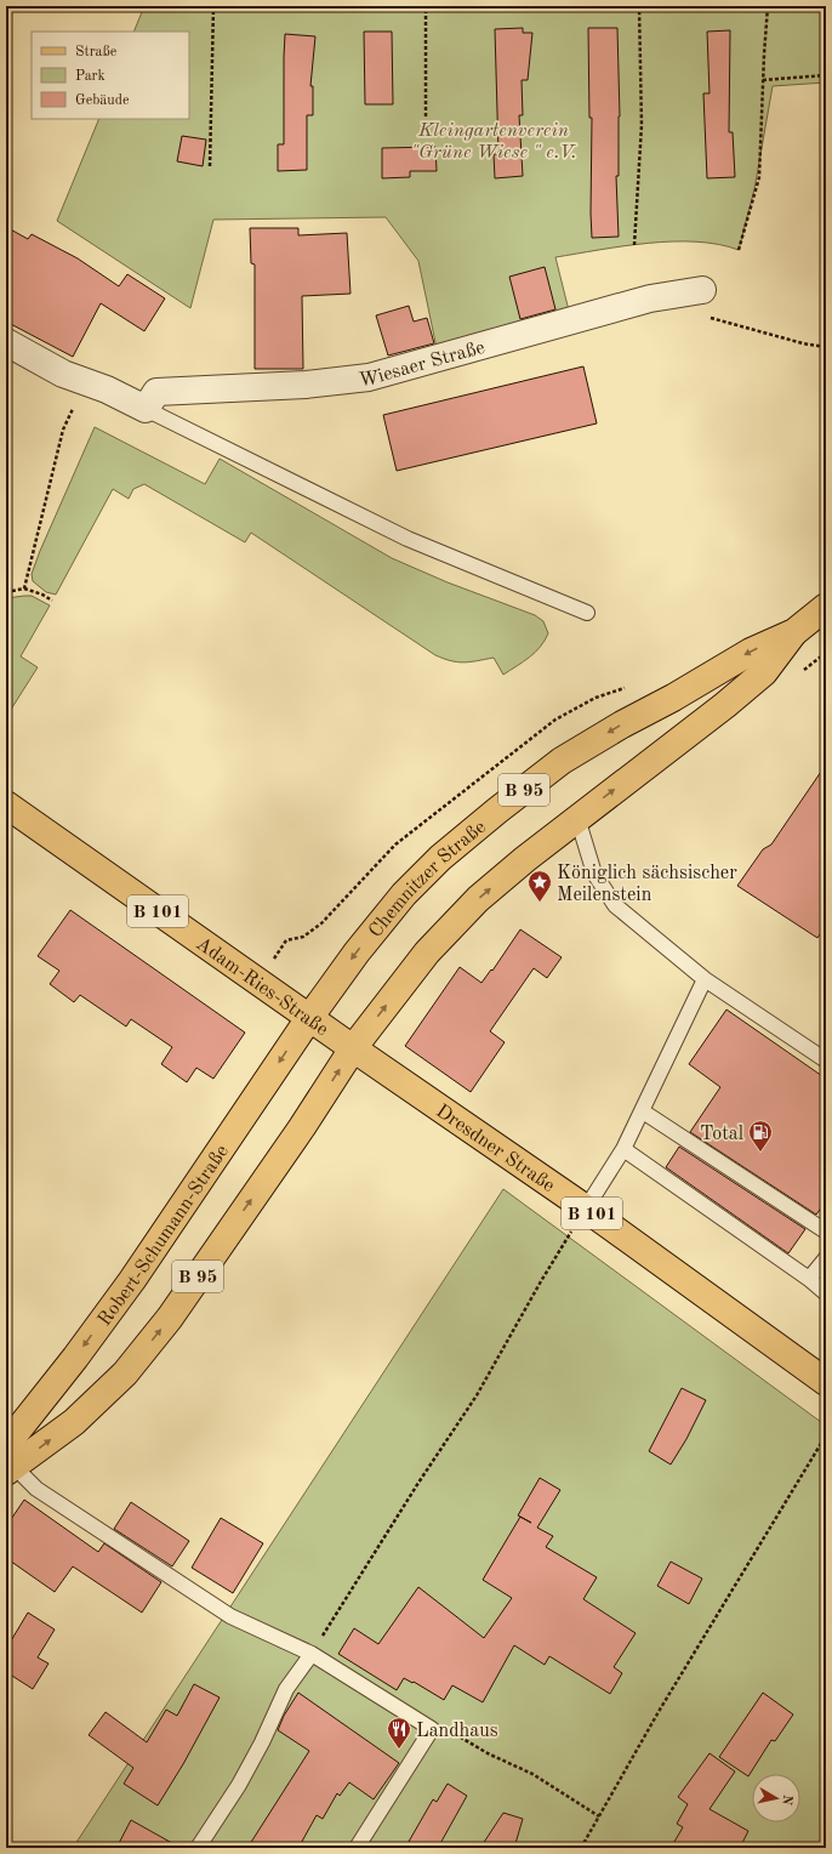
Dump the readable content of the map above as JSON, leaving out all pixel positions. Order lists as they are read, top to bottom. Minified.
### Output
{"streets":{"main road":["B 95","Chemnitzer Straße","B 101","Adam-Ries-Straße","Dresdner Straße","Robert-Schumann-Straße"],"street":["Wiesaer Straße"]},"crossings":[["B 95","Chemnitzer Straße"],["B 95","Adam-Ries-Straße"],["B 95","Dresdner Straße"],["B 95","Robert-Schumann-Straße"],["Chemnitzer Straße","Adam-Ries-Straße"],["Chemnitzer Straße","Dresdner Straße"],["Chemnitzer Straße","Robert-Schumann-Straße"],["Adam-Ries-Straße","Dresdner Straße"],["Adam-Ries-Straße","Robert-Schumann-Straße"]],"parks":["Kleingartenverein \"Grüne Wiese \" e.V."],"places":{"place":["Königlich sächsischer Meilenstein"],"fuel station":["Total"],"restaurant":["Landhaus"]},"legend":["Straße","Park","Gebäude"],"north":"right"}
